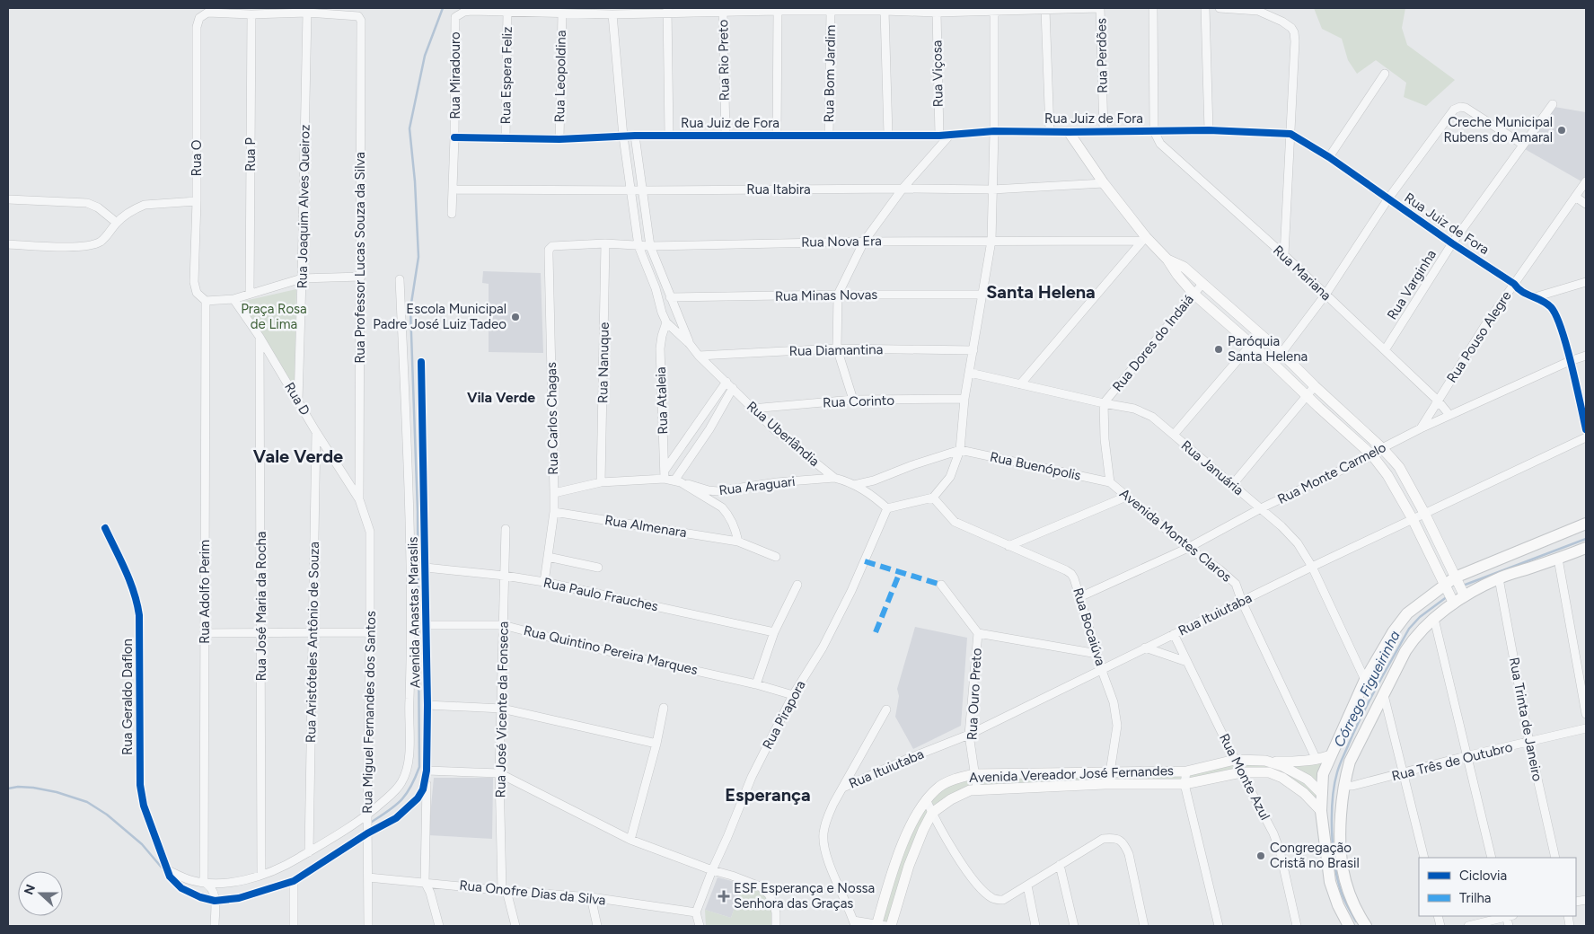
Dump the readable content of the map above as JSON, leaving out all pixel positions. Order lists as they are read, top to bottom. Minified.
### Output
{"streets":{"street":["Rua Perdões","Rua Rio Preto","Rua Bom Jardim","Rua Viçosa","Rua Miradouro","Rua Espera Feliz","Rua Leopoldina","Rua Juiz de Fora","Rua P","Rua O","Rua Itabira","Rua Joaquim Alves Queiroz","Rua Nova Era","Rua Professor Lucas Souza da Silva","Rua Mariana","Rua Varginha","Rua Minas Novas","Rua Pouso Alegre","Rua Dores do Indaiá","Rua Diamantina","Rua Nanuque","Rua D","Rua Ataleia","Rua Corinto","Rua Carlos Chagas","Rua Uberlândia","Rua Buenópolis","Rua Januária","Rua Monte Carmelo","Rua Araguari","Rua Almenara","Avenida Montes Claros","Rua Adolfo Perim","Rua Paulo Frauches","Rua José Maria da Rocha","Avenida Anastas Maraslis","Rua Ituiutaba","Rua Bocaiúva","Rua Aristóteles Antônio de Souza","Rua Quintino Pereira Marques","Rua Ouro Preto","Rua Geraldo Daflon","Rua José Vicente da Fonseca","Rua Miguel Fernandes dos Santos","Rua Pirapora","Rua Trinta de Janeiro","Rua Três de Outubro","Avenida Vereador José Fernandes","Rua Monte Azul","Rua Onofre Dias da Silva"]},"crossings":[["Rua Perdões","Rua Juiz de Fora"],["Rua Rio Preto","Rua Juiz de Fora"],["Rua Bom Jardim","Rua Juiz de Fora"],["Rua Viçosa","Rua Juiz de Fora"],["Rua Miradouro","Rua Espera Feliz"],["Rua Miradouro","Rua Juiz de Fora"],["Rua Miradouro","Rua Itabira"],["Rua Espera Feliz","Rua Juiz de Fora"],["Rua Leopoldina","Rua Juiz de Fora"],["Rua Juiz de Fora","Rua Mariana"],["Rua Juiz de Fora","Rua Varginha"],["Rua Juiz de Fora","Rua Pouso Alegre"],["Rua Juiz de Fora","Rua Uberlândia"],["Rua Juiz de Fora","Rua Monte Carmelo"],["Rua P","Rua O"],["Rua O","Rua Adolfo Perim"],["Rua Itabira","Rua Uberlândia"],["Rua Joaquim Alves Queiroz","Rua Professor Lucas Souza da Silva"],["Rua Joaquim Alves Queiroz","Rua D"],["Rua Nova Era","Rua Nanuque"],["Rua Nova Era","Rua Carlos Chagas"],["Rua Nova Era","Rua Uberlândia"],["Rua Professor Lucas Souza da Silva","Rua D"],["Rua Professor Lucas Souza da Silva","Rua Miguel Fernandes dos Santos"],["Rua Mariana","Rua Varginha"],["Rua Mariana","Rua Pouso Alegre"],["Rua Mariana","Rua Monte Carmelo"],["Rua Minas Novas","Rua Uberlândia"],["Rua Pouso Alegre","Rua Monte Carmelo"],["Rua Dores do Indaiá","Rua Januária"],["Rua Dores do Indaiá","Avenida Montes Claros"],["Rua Diamantina","Rua Uberlândia"],["Rua Nanuque","Rua Araguari"],["Rua D","Rua José Maria da Rocha"],["Rua D","Rua Aristóteles Antônio de Souza"],["Rua D","Rua Miguel Fernandes dos Santos"],["Rua Ataleia","Rua Uberlândia"],["Rua Ataleia","Rua Araguari"],["Rua Corinto","Rua Uberlândia"],["Rua Carlos Chagas","Rua Araguari"],["Rua Carlos Chagas","Rua Almenara"],["Rua Carlos Chagas","Rua Paulo Frauches"],["Rua Uberlândia","Rua Araguari"],["Rua Uberlândia","Rua Pirapora"],["Rua Buenópolis","Avenida Montes Claros"],["Rua Januária","Rua Monte Carmelo"],["Rua Januária","Avenida Montes Claros"],["Rua Januária","Rua Ituiutaba"],["Rua Monte Carmelo","Avenida Montes Claros"],["Rua Monte Carmelo","Rua Bocaiúva"],["Avenida Montes Claros","Rua Ituiutaba"],["Rua Adolfo Perim","Avenida Anastas Maraslis"],["Rua Paulo Frauches","Avenida Anastas Maraslis"],["Rua Paulo Frauches","Rua José Vicente da Fonseca"],["Rua José Maria da Rocha","Avenida Anastas Maraslis"],["Avenida Anastas Maraslis","Rua Aristóteles Antônio de Souza"],["Avenida Anastas Maraslis","Rua Quintino Pereira Marques"],["Avenida Anastas Maraslis","Rua Geraldo Daflon"],["Avenida Anastas Maraslis","Rua Miguel Fernandes dos Santos"],["Rua Ituiutaba","Rua Bocaiúva"],["Rua Ituiutaba","Rua Ouro Preto"],["Rua Ituiutaba","Rua Monte Azul"],["Rua Bocaiúva","Avenida Vereador José Fernandes"],["Rua Quintino Pereira Marques","Rua José Vicente da Fonseca"],["Rua Quintino Pereira Marques","Rua Pirapora"],["Rua Ouro Preto","Avenida Vereador José Fernandes"],["Rua José Vicente da Fonseca","Rua Onofre Dias da Silva"],["Rua Miguel Fernandes dos Santos","Rua Onofre Dias da Silva"],["Rua Pirapora","Rua Onofre Dias da Silva"],["Rua Trinta de Janeiro","Rua Três de Outubro"],["Avenida Vereador José Fernandes","Rua Monte Azul"]],"districts":["Santa Helena","Vila Verde","Vale Verde","Esperança"],"water":["Córrego Figueirinha"],"parks":["Praça Rosa de Lima"],"places":{"other":["Creche Municipal Rubens do Amaral","Escola Municipal Padre José Luiz Tadeo","Paróquia Santa Helena","Congregação Cristã no Brasil"],"health":["ESF Esperança e Nossa Senhora das Graças"]},"legend":["Ciclovia","Trilha"],"north":"left"}
